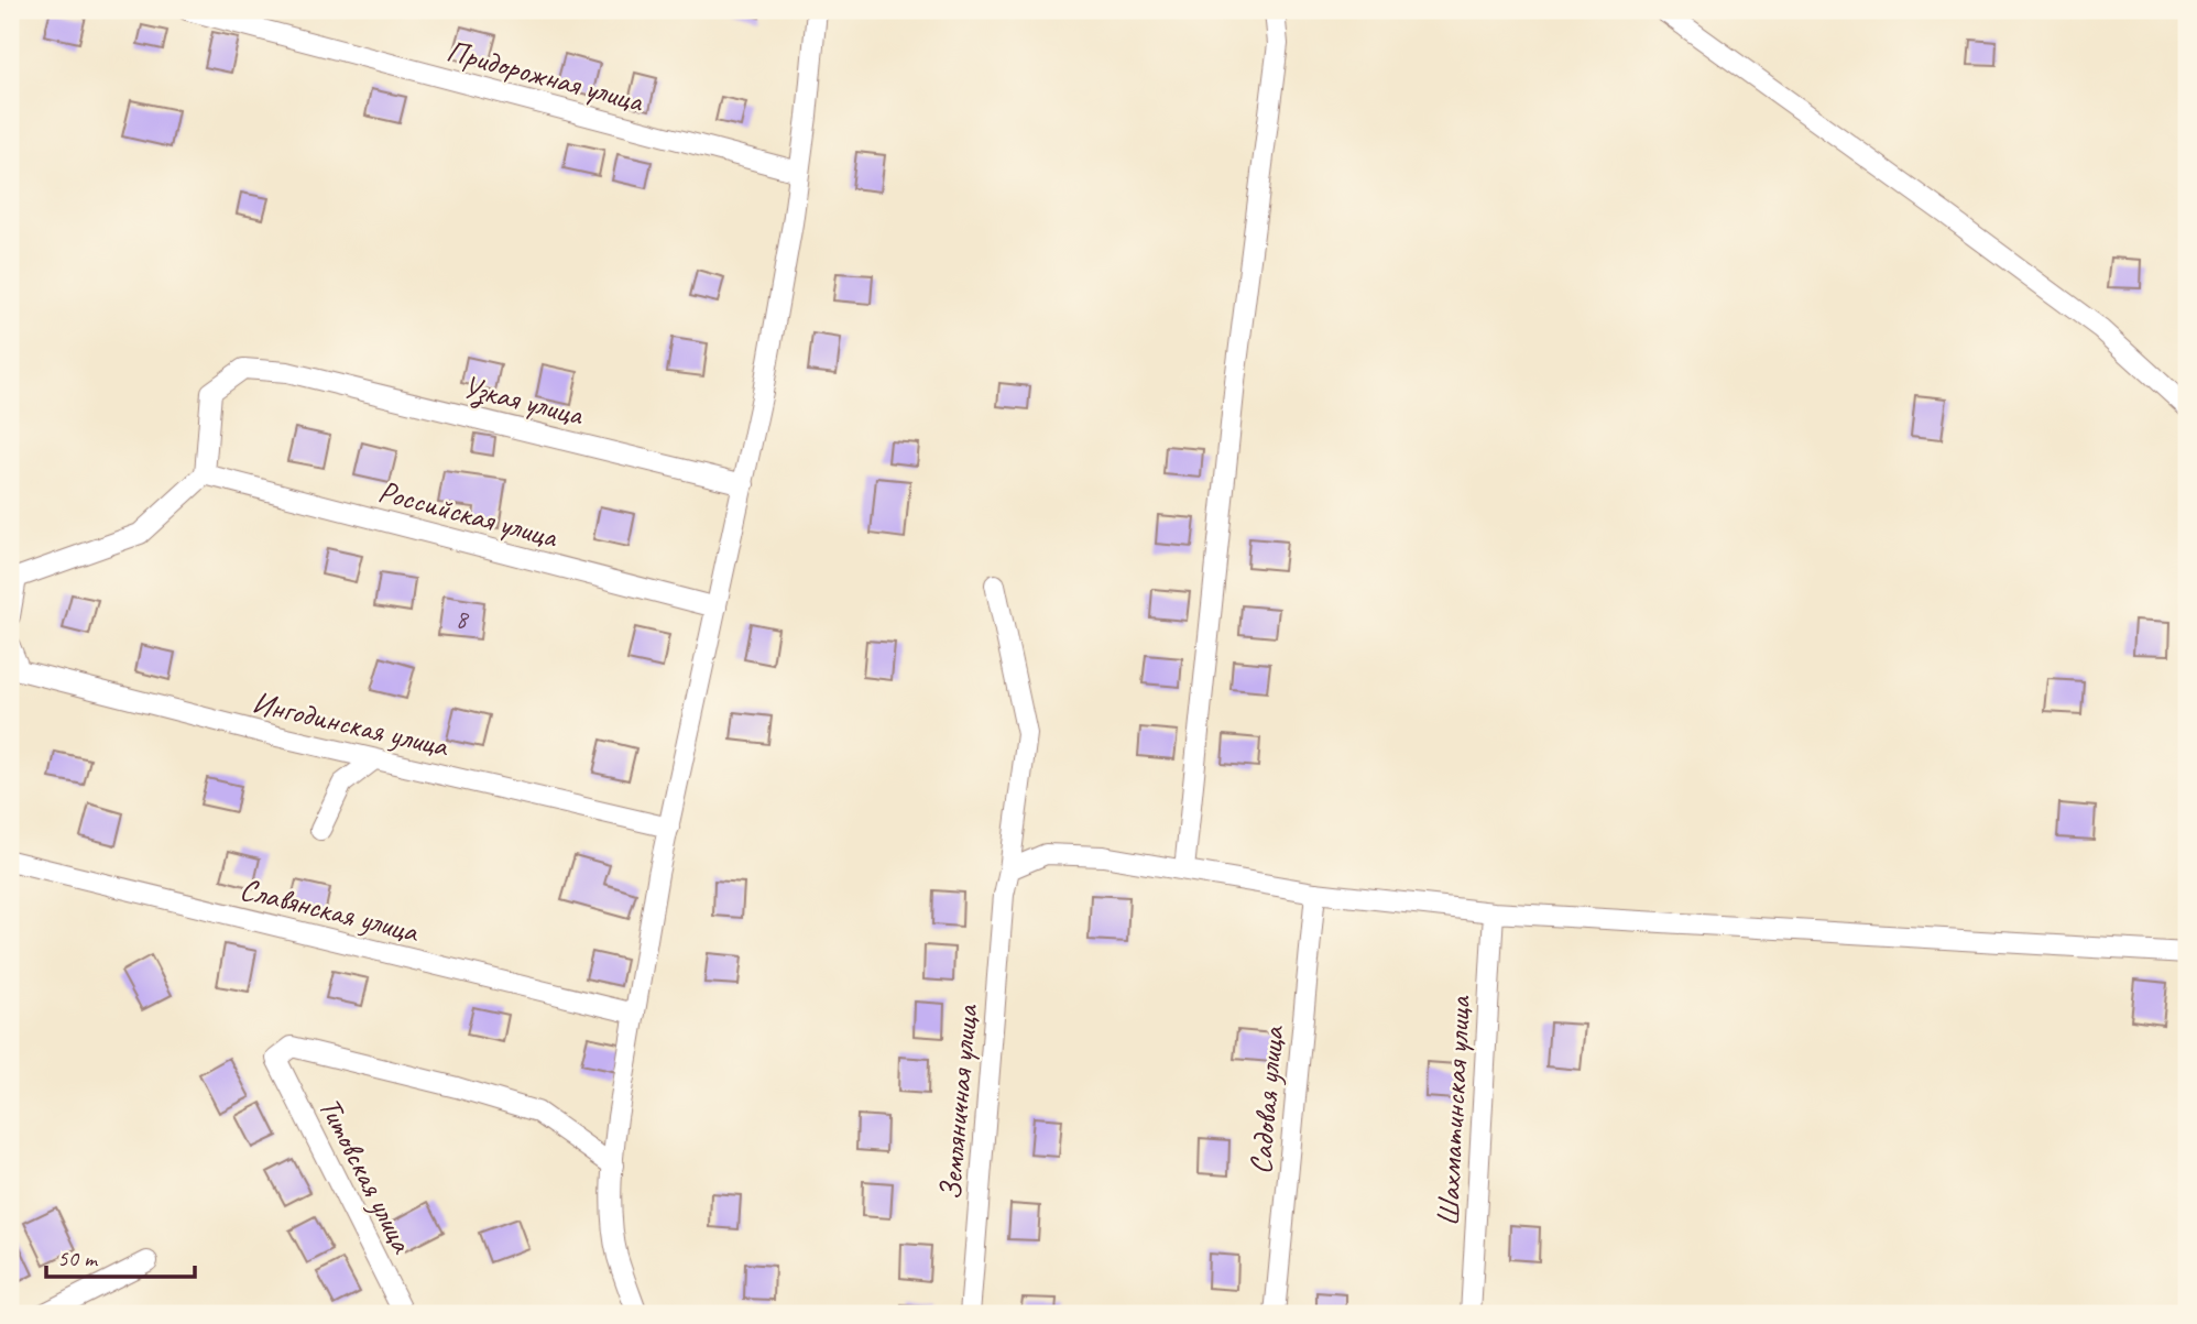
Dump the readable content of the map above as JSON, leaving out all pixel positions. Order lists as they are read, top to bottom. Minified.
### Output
{"streets":{"street":["Придорожная улица","Узкая улица","Российская улица","Ингодинская улица","Славянская улица","Садовая улица","Земляничная улица","Шахматинская улица","Титовская улица"]},"crossings":[["Узкая улица","Российская улица"]],"house_numbers":["8"],"scale_bar":"50 m"}
